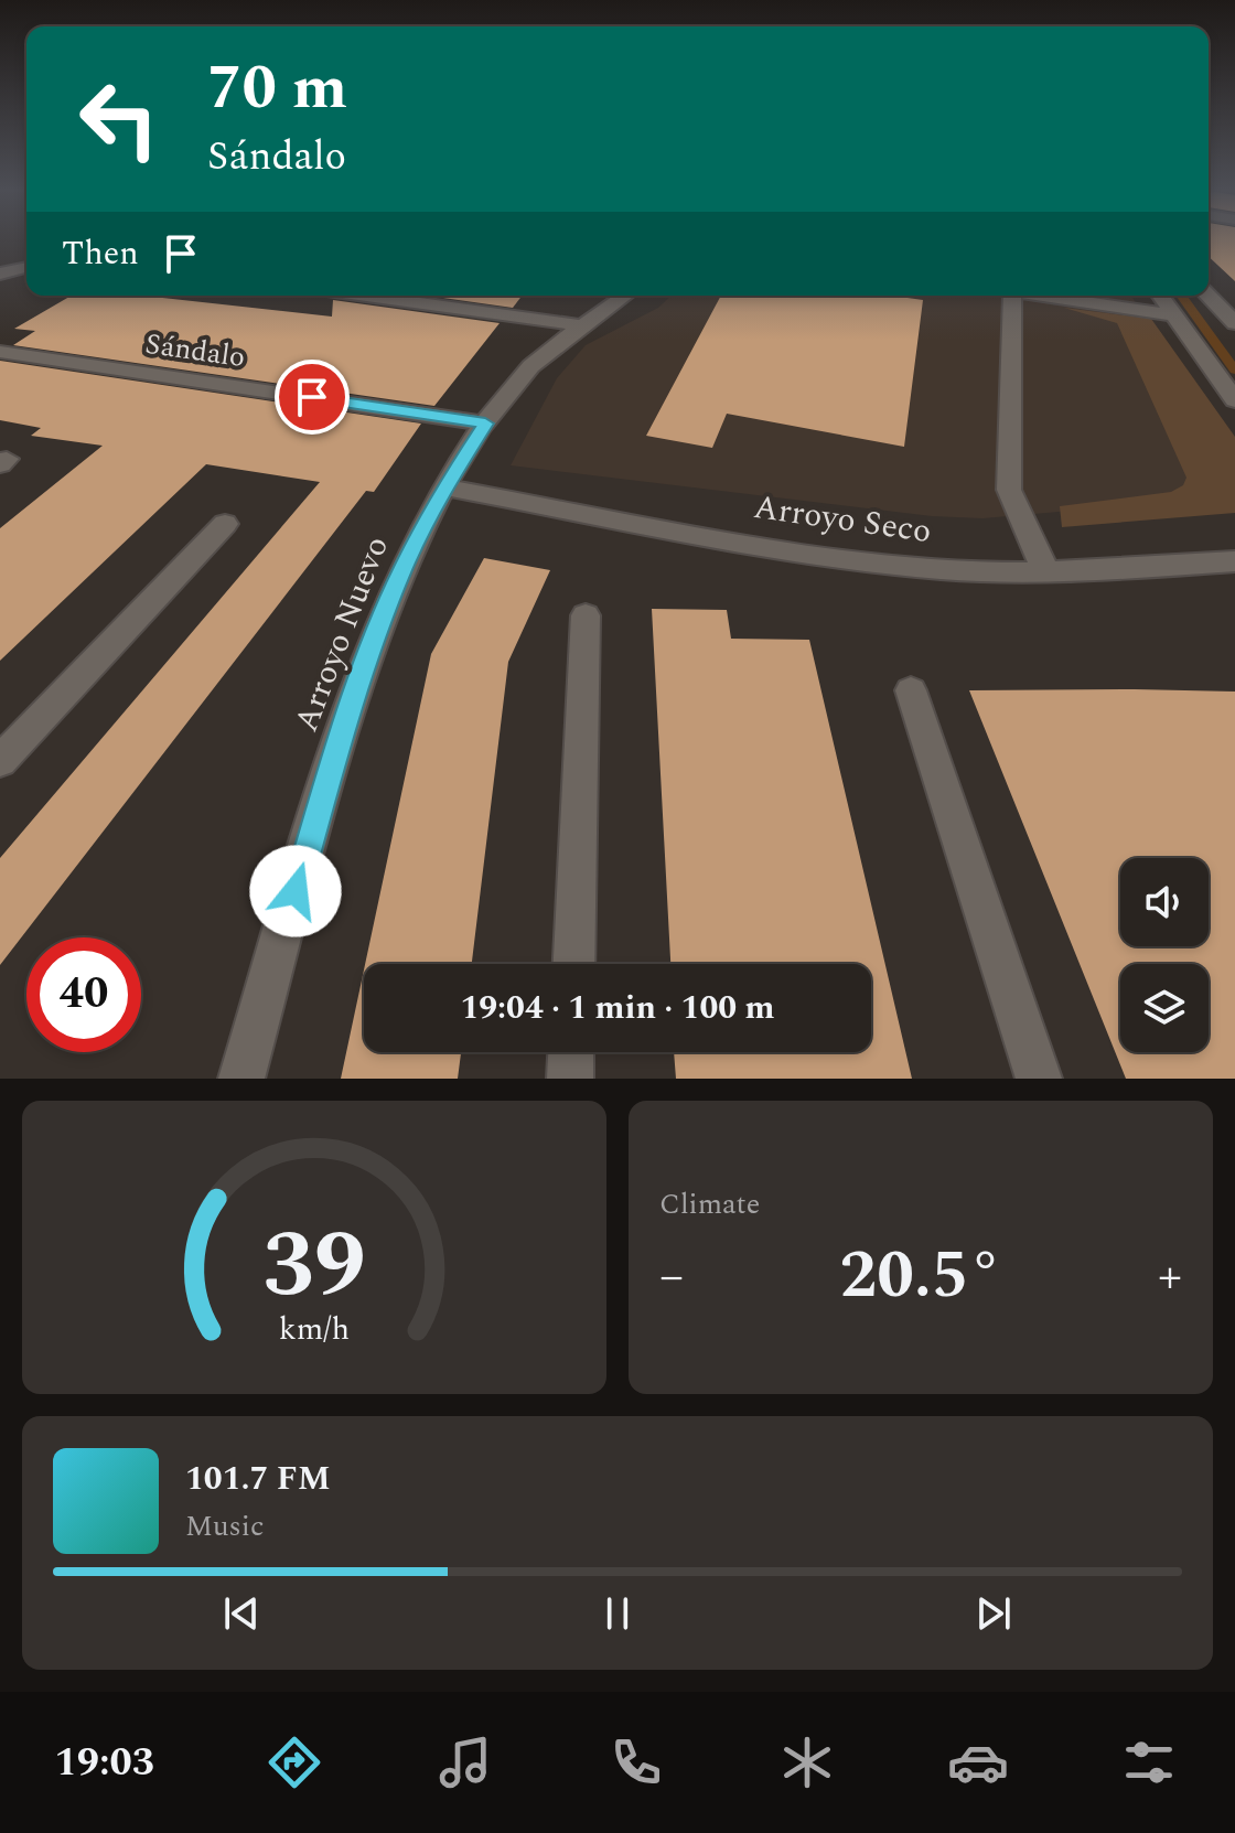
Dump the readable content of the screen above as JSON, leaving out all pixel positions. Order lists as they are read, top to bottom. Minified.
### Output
{"streets":{"street":["Sándalo","Arroyo Seco","Arroyo Nuevo"]},"crossings":[["Sándalo","Arroyo Nuevo"],["Arroyo Seco","Arroyo Nuevo"]],"page":{"turn":["70 m","Sándalo"],"then":"Then","limit":"40","trip":"19:04 · 1 min · 100 m","tile":"Climate","heat":["−","20.5°","+"],"song":["101.7 FM","Music"],"tabs":"19:03","gauge":["39","km/h"]}}
